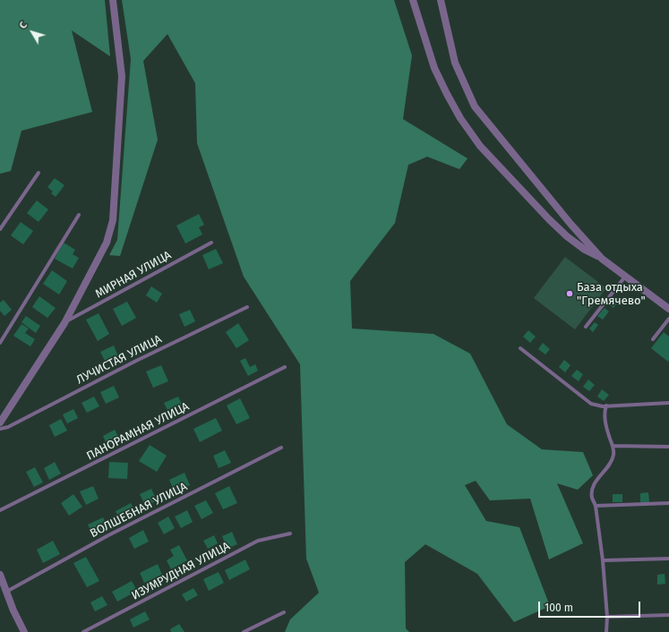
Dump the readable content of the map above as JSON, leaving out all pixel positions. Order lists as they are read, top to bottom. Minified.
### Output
{"streets":{"lane":["МИРНАЯ УЛИЦА","ЛУЧИСТАЯ УЛИЦА","ПАНОРАМНАЯ УЛИЦА","ВОЛШЕБНАЯ УЛИЦА","ИЗУМРУДНАЯ УЛИЦА"]},"places":["База отдыха \"Гремячево\""],"scale_bar":"100 m","north":"top left"}
